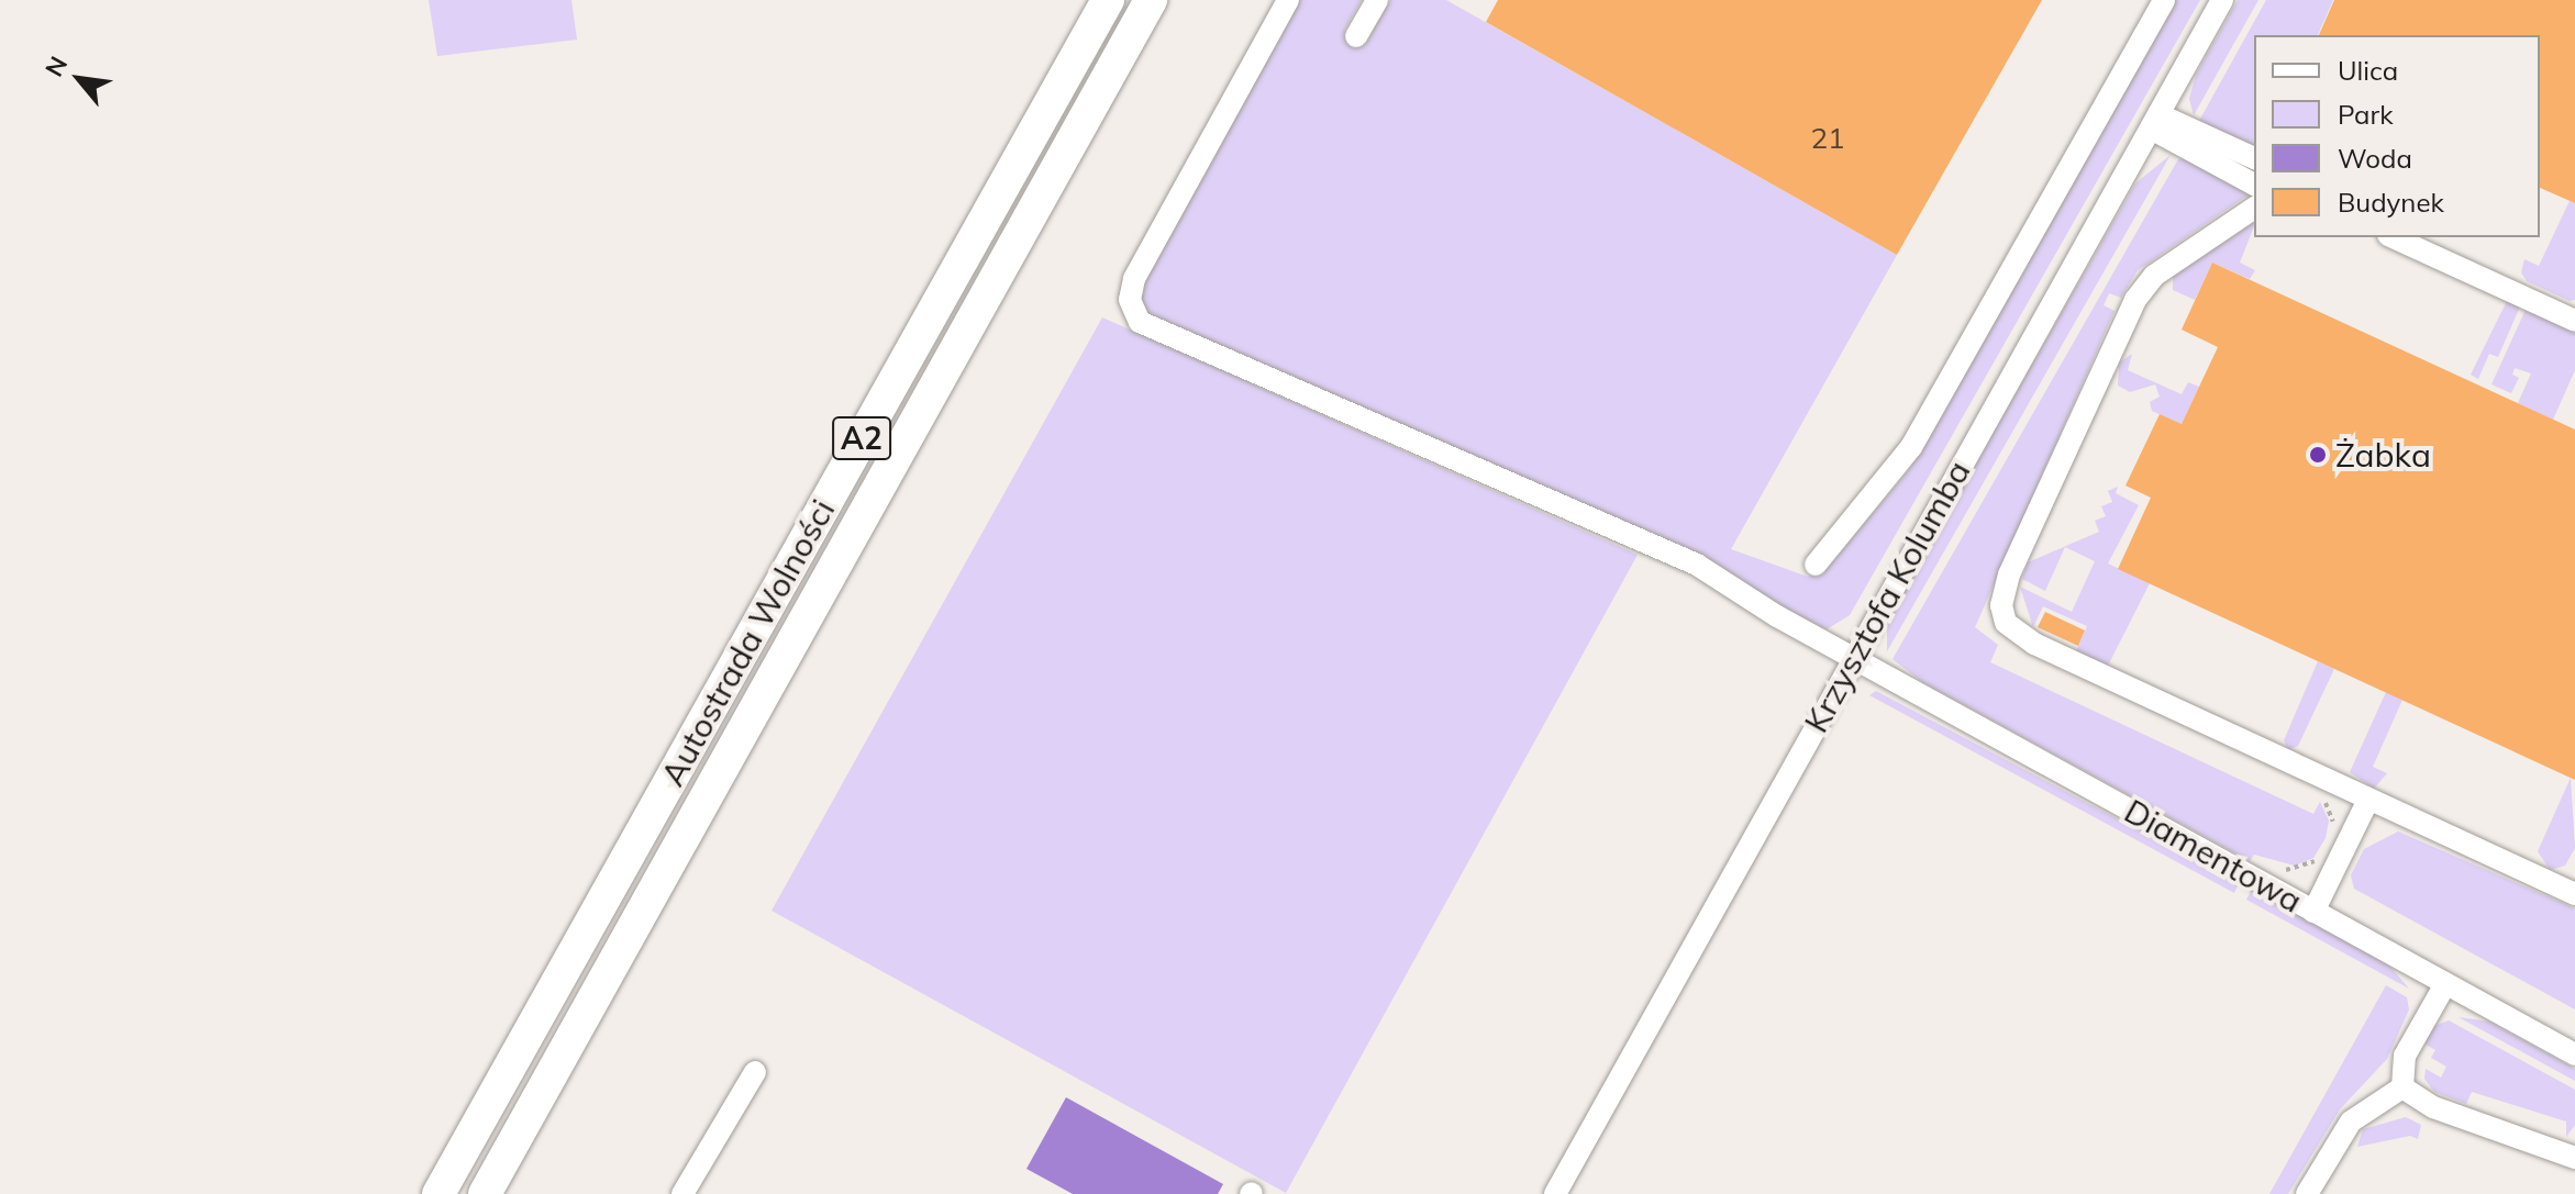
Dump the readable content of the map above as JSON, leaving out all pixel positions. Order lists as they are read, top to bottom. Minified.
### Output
{"streets":{"highway":["A2","Autostrada Wolności"],"street":["Krzysztofa Kolumba","Diamentowa"]},"crossings":[["Krzysztofa Kolumba","Diamentowa"]],"places":["Żabka"],"house_numbers":["21"],"legend":["Ulica","Park","Woda","Budynek"],"north":"top left"}
